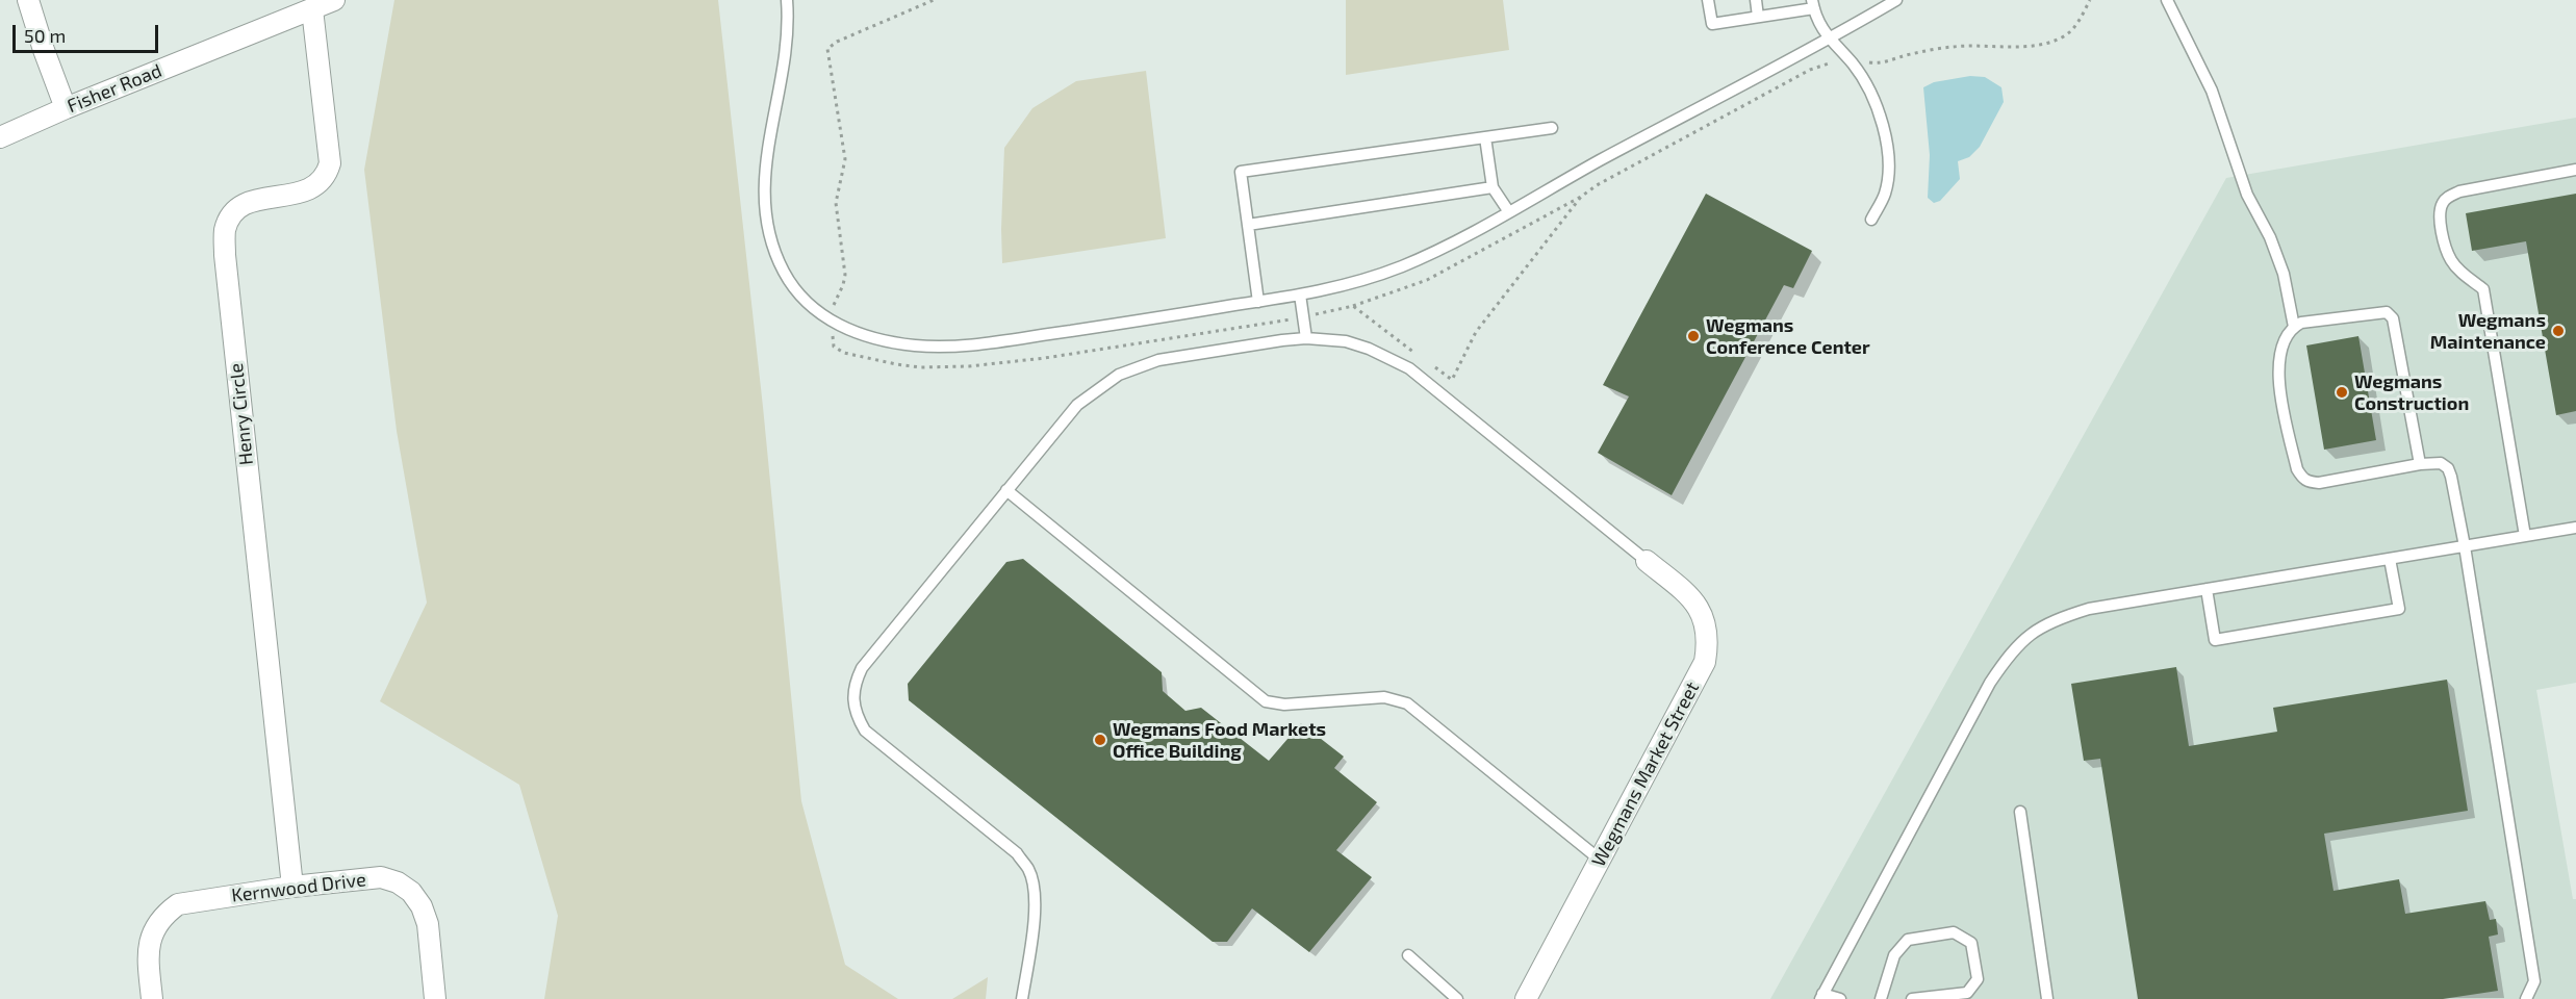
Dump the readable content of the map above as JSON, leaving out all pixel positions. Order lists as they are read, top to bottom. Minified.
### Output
{"streets":{"street":["Fisher Road","Henry Circle","Wegmans Market Street","Kernwood Drive"]},"crossings":[["Fisher Road","Henry Circle"],["Henry Circle","Kernwood Drive"]],"places":["Wegmans Maintenance","Wegmans Conference Center","Wegmans Construction","Wegmans Food Markets Office Building"],"scale_bar":"50 m"}
